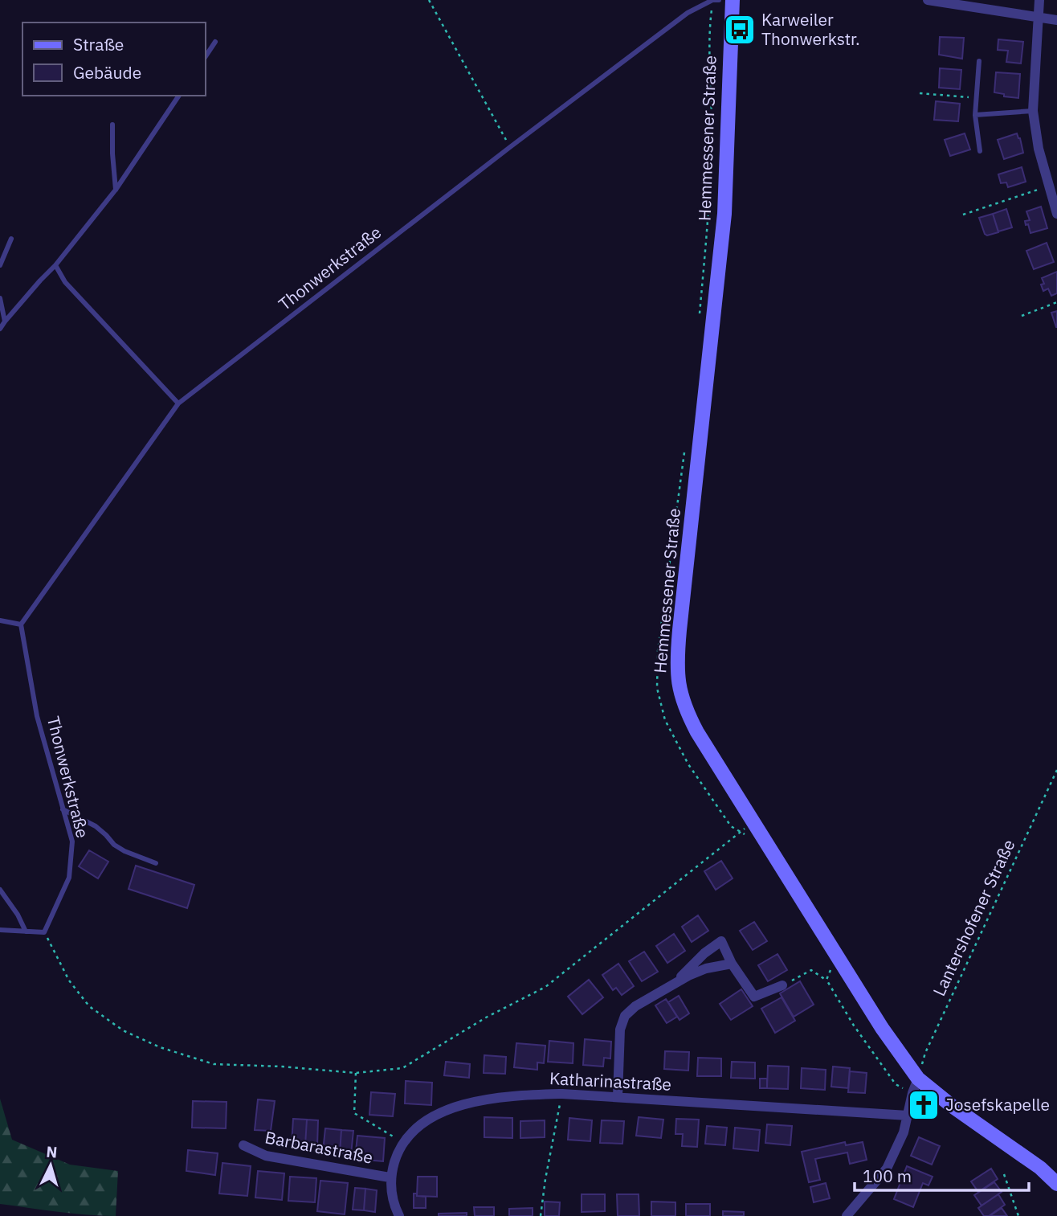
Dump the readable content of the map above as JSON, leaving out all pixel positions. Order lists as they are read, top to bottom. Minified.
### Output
{"streets":{"main road":["Hemmessener Straße"],"street":["Katharinastraße","Barbarastraße"],"lane":["Thonwerkstraße"],"path":["Lantershofener Straße"]},"crossings":[["Hemmessener Straße","Lantershofener Straße"],["Katharinastraße","Barbarastraße"]],"places":{"bus stop":["Karweiler Thonwerkstr."],"church":["Josefskapelle"]},"legend":["Straße","Gebäude"],"scale_bar":"100 m","north":"top"}
